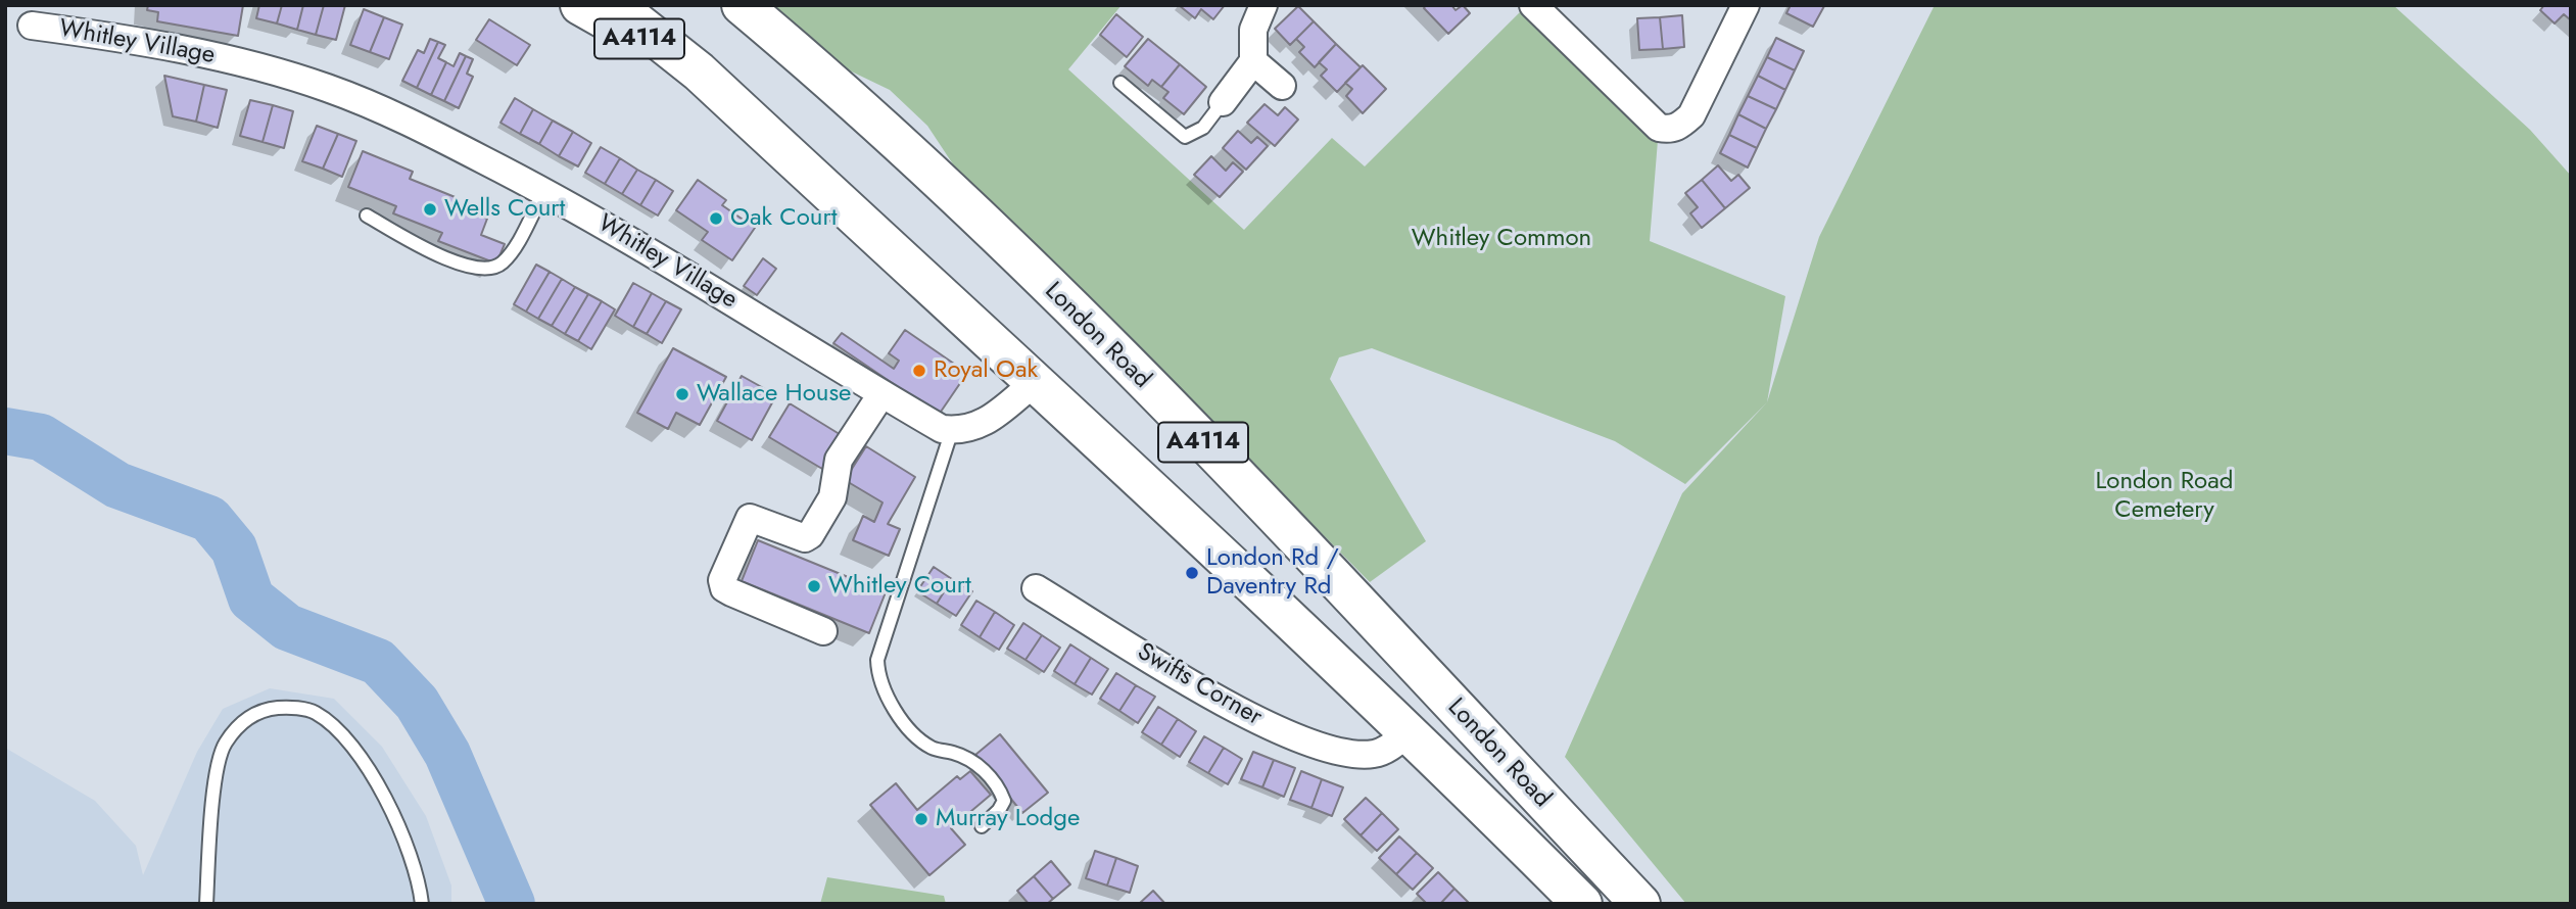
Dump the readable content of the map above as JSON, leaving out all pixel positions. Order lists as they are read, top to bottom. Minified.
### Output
{"streets":{"highway":["A4114","London Road"],"street":["Whitley Village","Swifts Corner"]},"crossings":[["London Road","Swifts Corner"]],"parks":["Whitley Common","London Road Cemetery"],"places":["Wells Court","Oak Court","Royal Oak","Wallace House","London Rd / Daventry Rd","Whitley Court","Murray Lodge"]}
